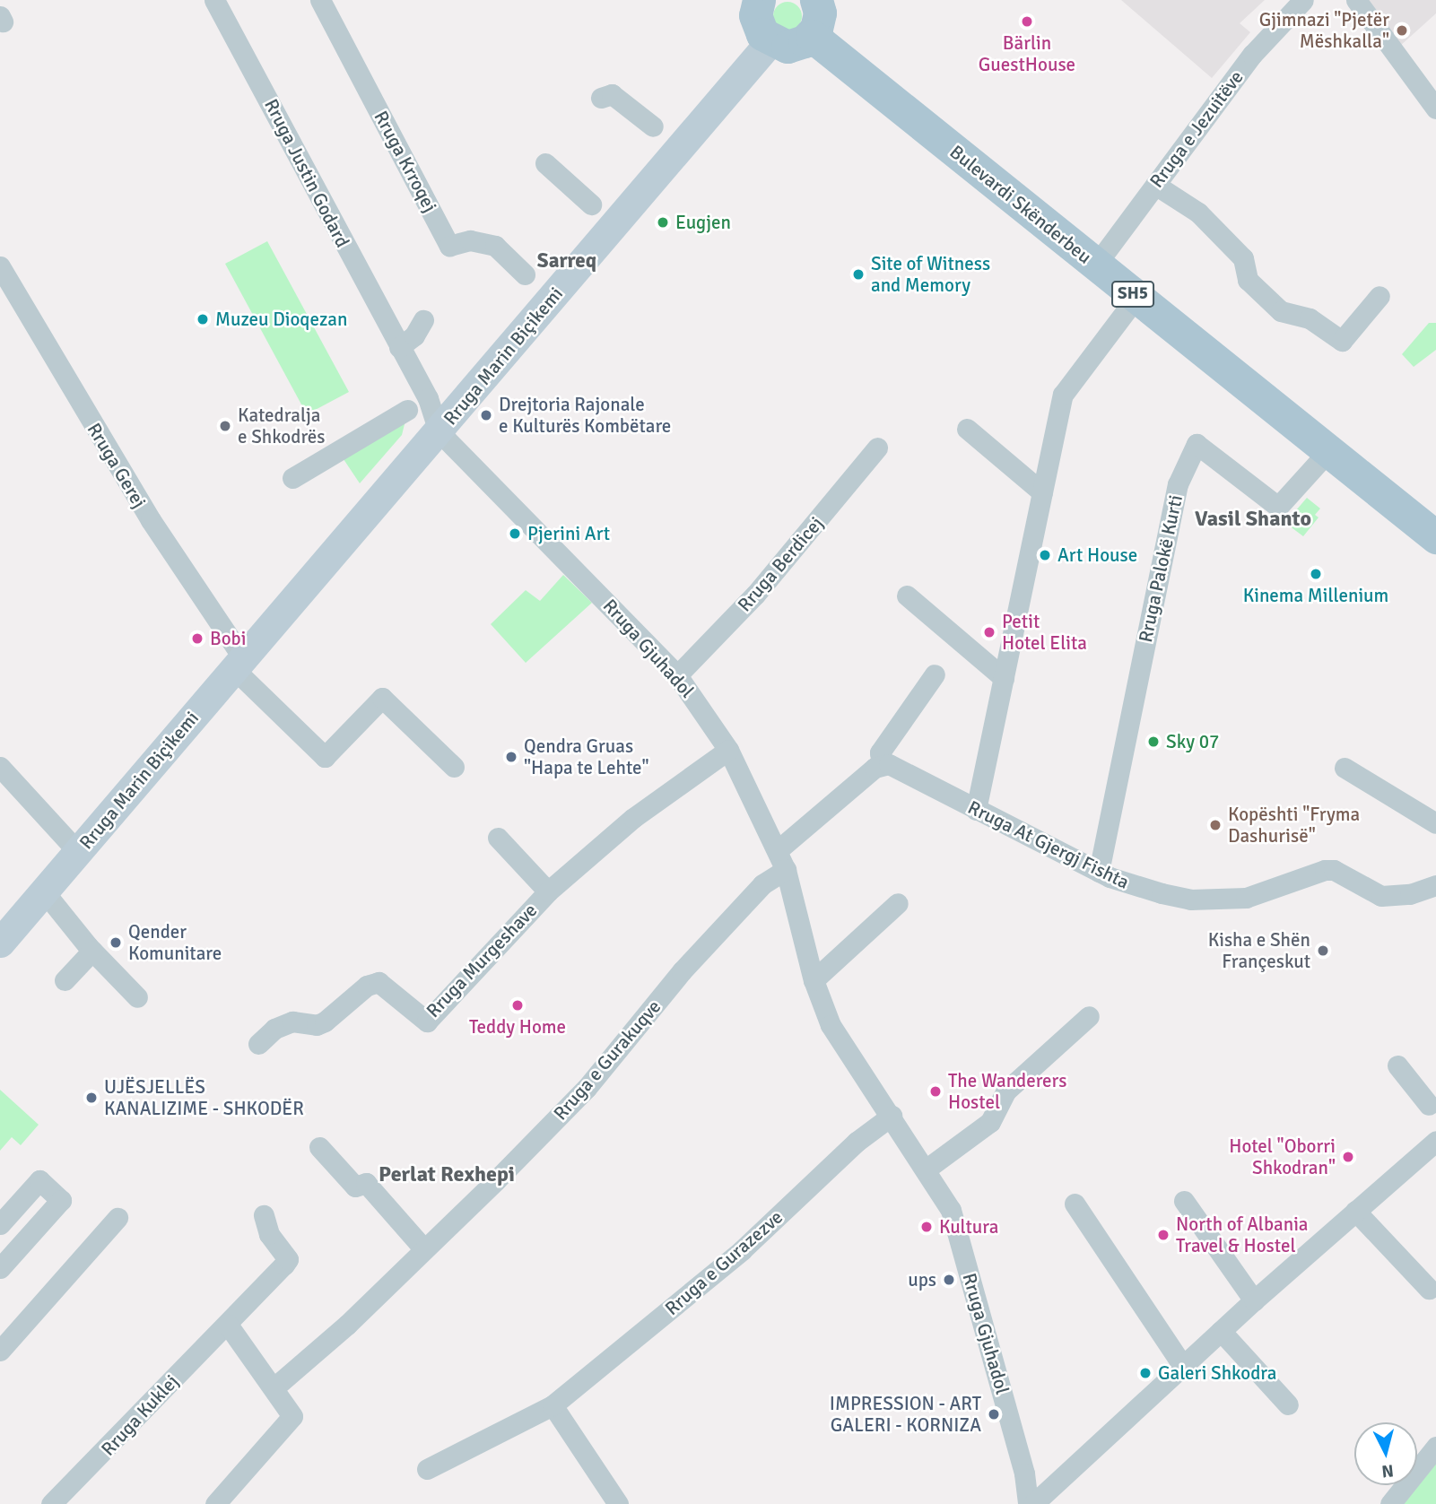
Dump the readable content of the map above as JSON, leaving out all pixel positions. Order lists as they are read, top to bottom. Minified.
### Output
{"streets":{"main road":["Bulevardi Skënderbeu","SH5","Rruga Marin Biçikemi"],"street":["Rruga e Jezuitëve","Rruga Krroqej","Rruga Justin Godard","Rruga Gerej","Rruga Berdicej","Rruga Palokë Kurti","Rruga Gjuhadol","Rruga At Gjergj Fishta","Rruga Murgeshave","Rruga e Gurakuqve","Rruga e Gurazezve","Rruga Kuklej"]},"crossings":[["Rruga e Jezuitëve","Bulevardi Skënderbeu"],["Rruga Justin Godard","Rruga Marin Biçikemi"],["Rruga Justin Godard","Rruga Gjuhadol"],["Bulevardi Skënderbeu","Rruga Palokë Kurti"],["Rruga Marin Biçikemi","Rruga Gerej"],["Rruga Marin Biçikemi","Rruga Gjuhadol"],["Rruga Berdicej","Rruga Gjuhadol"],["Rruga Palokë Kurti","Rruga At Gjergj Fishta"],["Rruga Gjuhadol","Rruga Murgeshave"],["Rruga Gjuhadol","Rruga e Gurakuqve"],["Rruga Gjuhadol","Rruga e Gurazezve"]],"districts":["Sarreq","Vasil Shanto","Perlat Rexhepi"],"places":["Bärlin GuestHouse","Gjimnazi \"Pjetër Mëshkalla\"","Eugjen","Site of Witness and Memory","Muzeu Dioqezan","Drejtoria Rajonale e Kulturës Kombëtare","Katedralja e Shkodrës","Pjerini Art","Art House","Kinema Millenium","Petit Hotel Elita","Bobi","Sky 07","Qendra Gruas \"Hapa te Lehte\"","Kopështi \"Fryma Dashurisë\"","Qender Komunitare","Kisha e Shën Françeskut","Teddy Home","The Wanderers Hostel","UJËSJELLËS KANALIZIME - SHKODËR","Hotel \"Oborri Shkodran\"","Kultura","North of Albania Travel & Hostel","ups","Galeri Shkodra","IMPRESSION - ART GALERI - KORNIZA"],"north":"bottom"}
